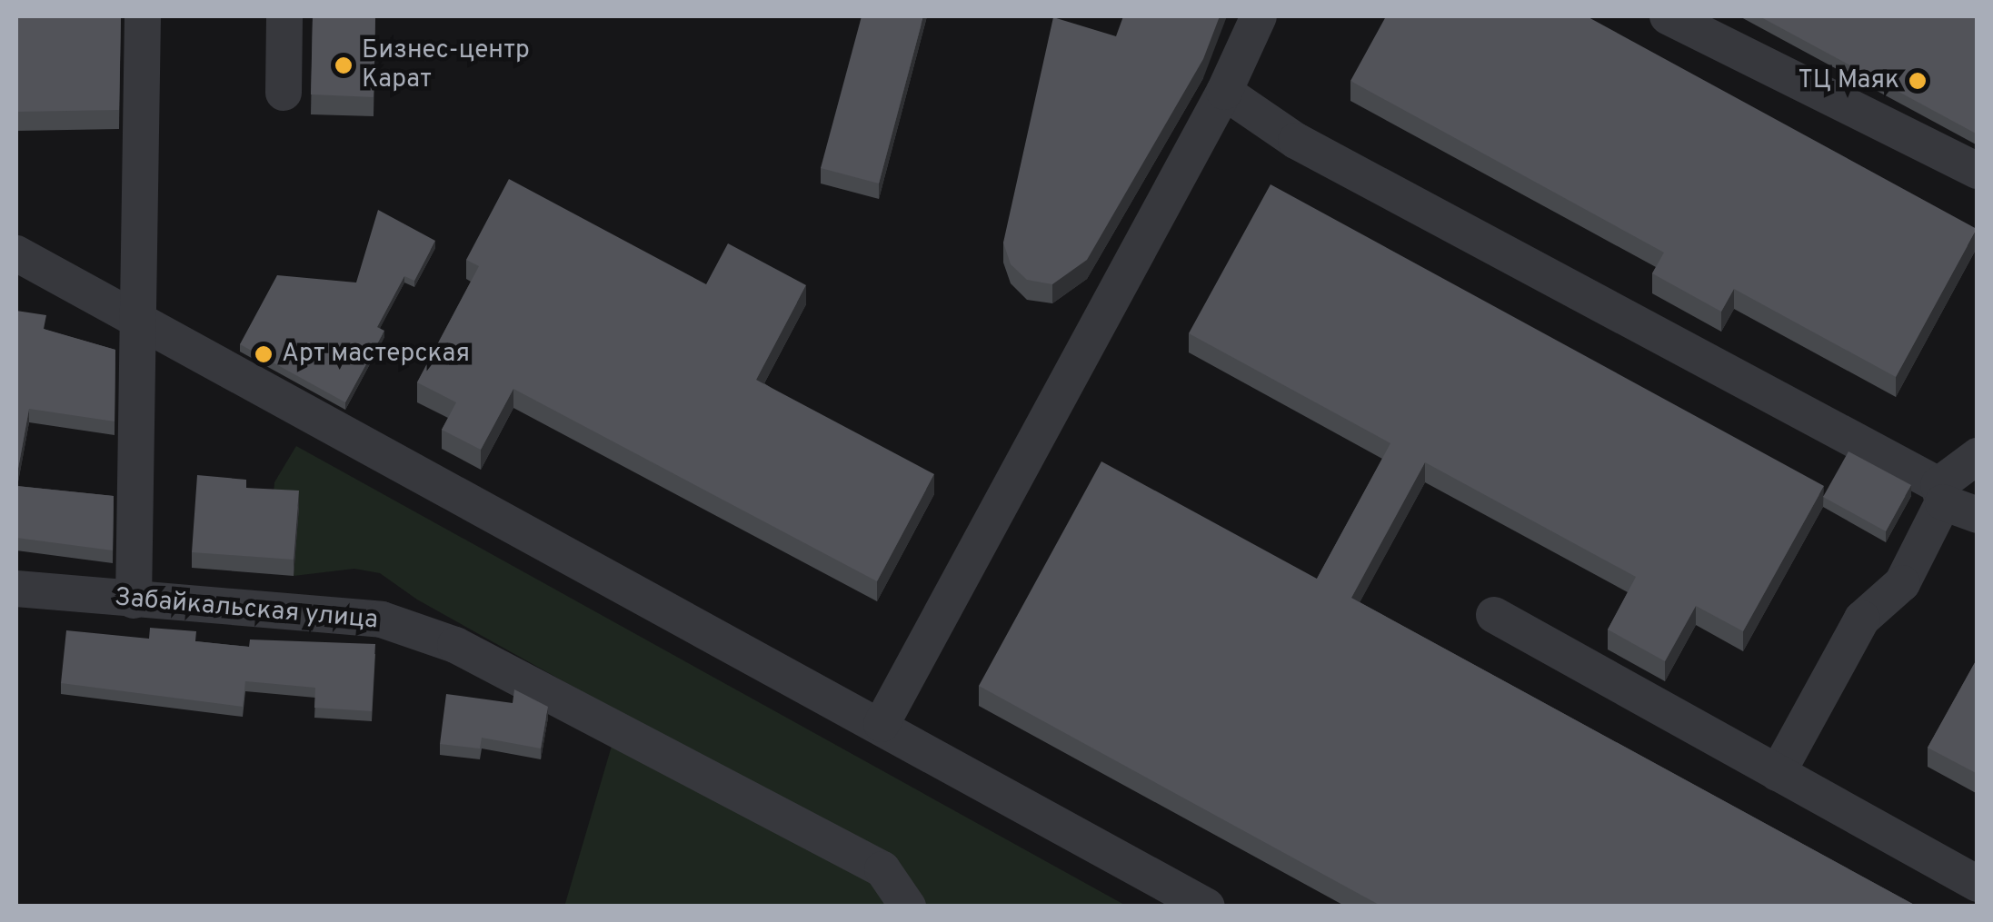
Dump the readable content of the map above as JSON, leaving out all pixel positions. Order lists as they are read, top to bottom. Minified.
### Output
{"streets":{"street":["Забайкальская улица"]},"places":["Бизнес-центр Карат","ТЦ Маяк","Арт мастерская"]}
